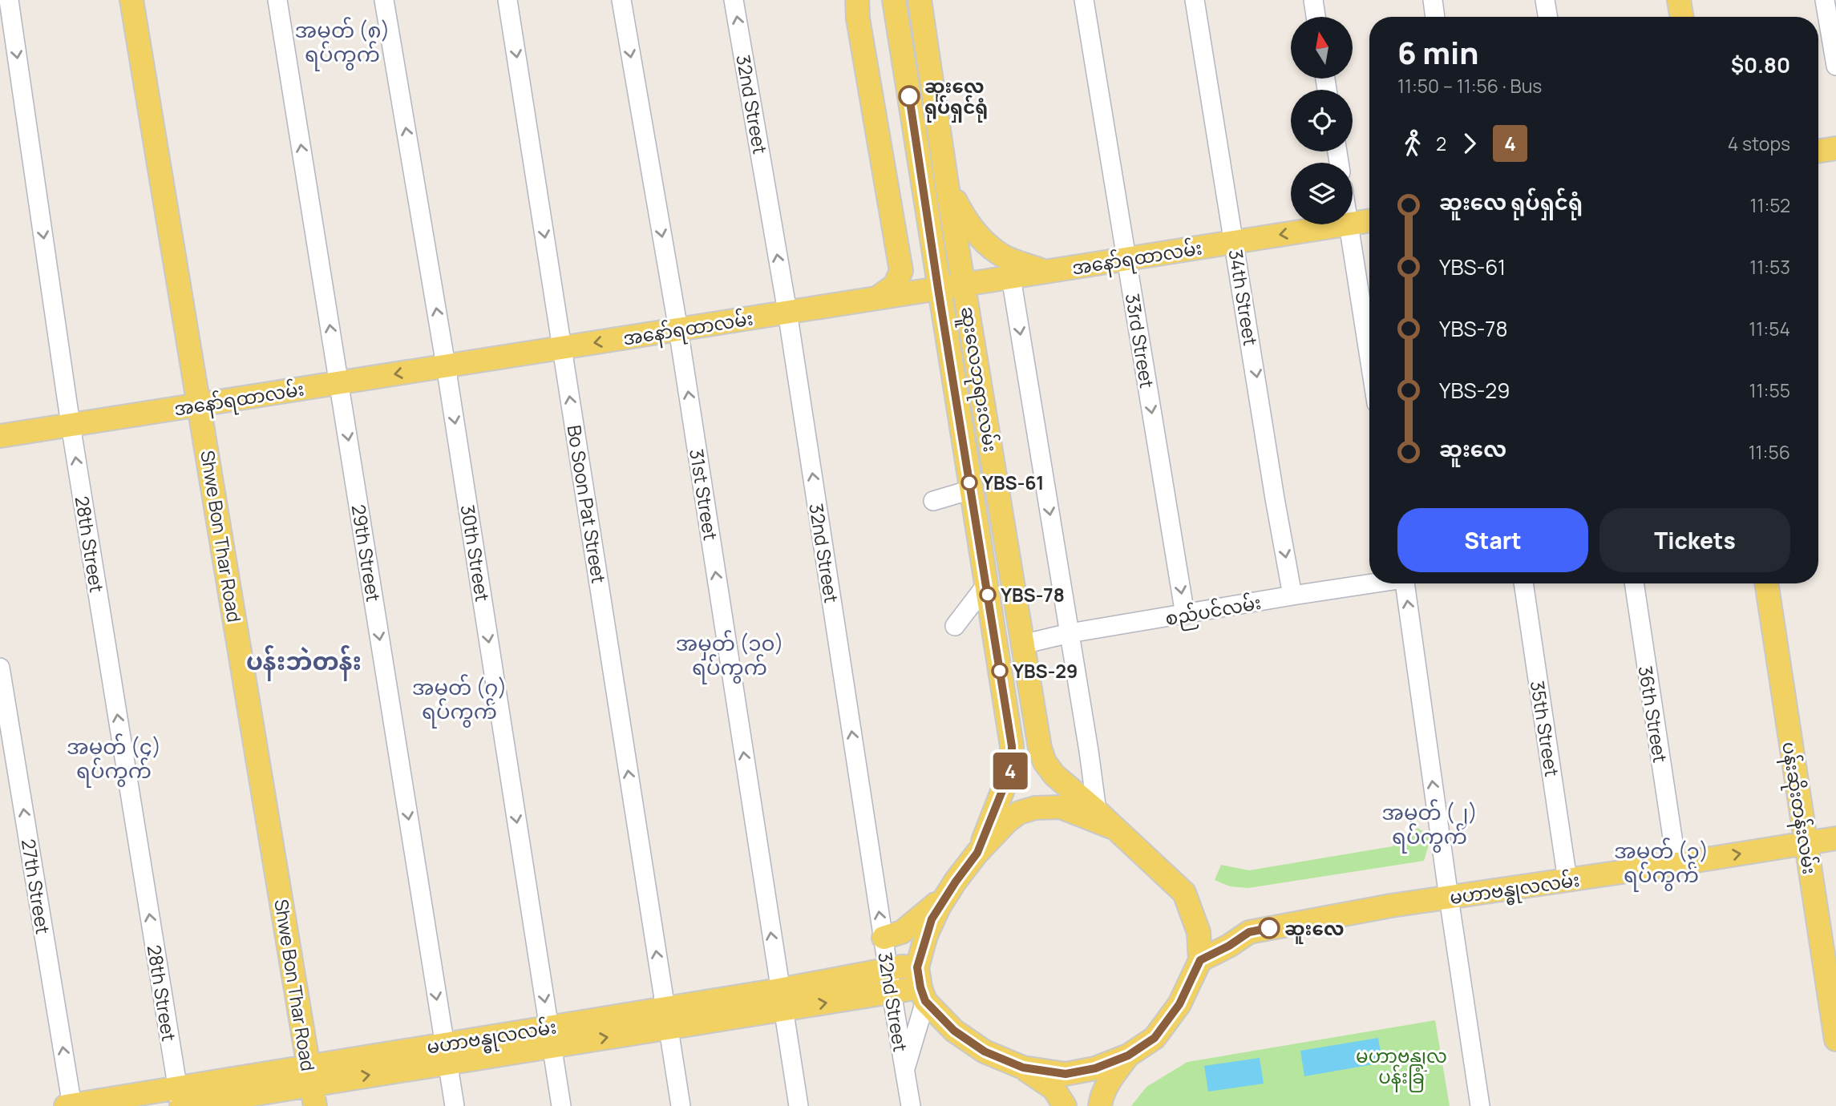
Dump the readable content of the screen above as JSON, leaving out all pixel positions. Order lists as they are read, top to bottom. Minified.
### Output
{"streets":{"main road":["အနော်ရထာလမ်း","ဆူးလေဘုရားလမ်း","Shwe Bon Thar Road","ပန်းဆိုးတန်းလမ်း","မဟာဗန္ဓုလလမ်း"],"street":["32nd Street","34th Street","33rd Street","31st Street","Bo Soon Pat Street","28th Street","29th Street","30th Street","စည်ပင်လမ်း","36th Street","35th Street","27th Street"]},"crossings":[["32nd Street","အနော်ရထာလမ်း"],["32nd Street","မဟာဗန္ဓုလလမ်း"],["အနော်ရထာလမ်း","34th Street"],["အနော်ရထာလမ်း","33rd Street"],["အနော်ရထာလမ်း","ဆူးလေဘုရားလမ်း"],["အနော်ရထာလမ်း","31st Street"],["အနော်ရထာလမ်း","Bo Soon Pat Street"],["အနော်ရထာလမ်း","Shwe Bon Thar Road"],["အနော်ရထာလမ်း","28th Street"],["အနော်ရထာလမ်း","29th Street"],["အနော်ရထာလမ်း","30th Street"],["34th Street","စည်ပင်လမ်း"],["33rd Street","စည်ပင်လမ်း"],["ဆူးလေဘုရားလမ်း","စည်ပင်လမ်း"],["ဆူးလေဘုရားလမ်း","မဟာဗန္ဓုလလမ်း"],["31st Street","မဟာဗန္ဓုလလမ်း"],["Bo Soon Pat Street","မဟာဗန္ဓုလလမ်း"],["Shwe Bon Thar Road","မဟာဗန္ဓုလလမ်း"],["28th Street","မဟာဗန္ဓုလလမ်း"],["29th Street","မဟာဗန္ဓုလလမ်း"],["30th Street","မဟာဗန္ဓုလလမ်း"],["36th Street","မဟာဗန္ဓုလလမ်း"],["35th Street","မဟာဗန္ဓုလလမ်း"],["ပန်းဆိုးတန်းလမ်း","မဟာဗန္ဓုလလမ်း"],["27th Street","မဟာဗန္ဓုလလမ်း"]],"one_way":["32nd Street","27th Street"],"districts":["အမှတ် (၈) ရပ်ကွက်","အမှတ် (၁၀) ရပ်ကွက်","ပန်းဘဲတန်း","အမှတ် (၇) ရပ်ကွက်","အမှတ် (၄) ရပ်ကွက်","အမှတ် (၂) ရပ်ကွက်","အမှတ် (၃) ရပ်ကွက်"],"parks":["မဟာဗန္ဓုလ ပန်းခြံ"],"places":["ဆူးလေ ရုပ်ရှင်ရုံ","YBS-61","YBS-78","YBS-29","ဆူးလေ"],"lines":["bus line 4"],"north":"top","page":{"on_map":"4","heading":["6 min","11:50 – 11:56 · Bus","$0.80"],"legs":["2","4","4 stops"],"list":[{"name":"ဆူးလေ ရုပ်ရှင်ရုံ","value":"11:52"},{"name":"YBS-61","value":"11:53"},{"name":"YBS-78","value":"11:54"},{"name":"YBS-29","value":"11:55"},{"name":"ဆူးလေ","value":"11:56"}],"buttons":["Start","Tickets"]}}
